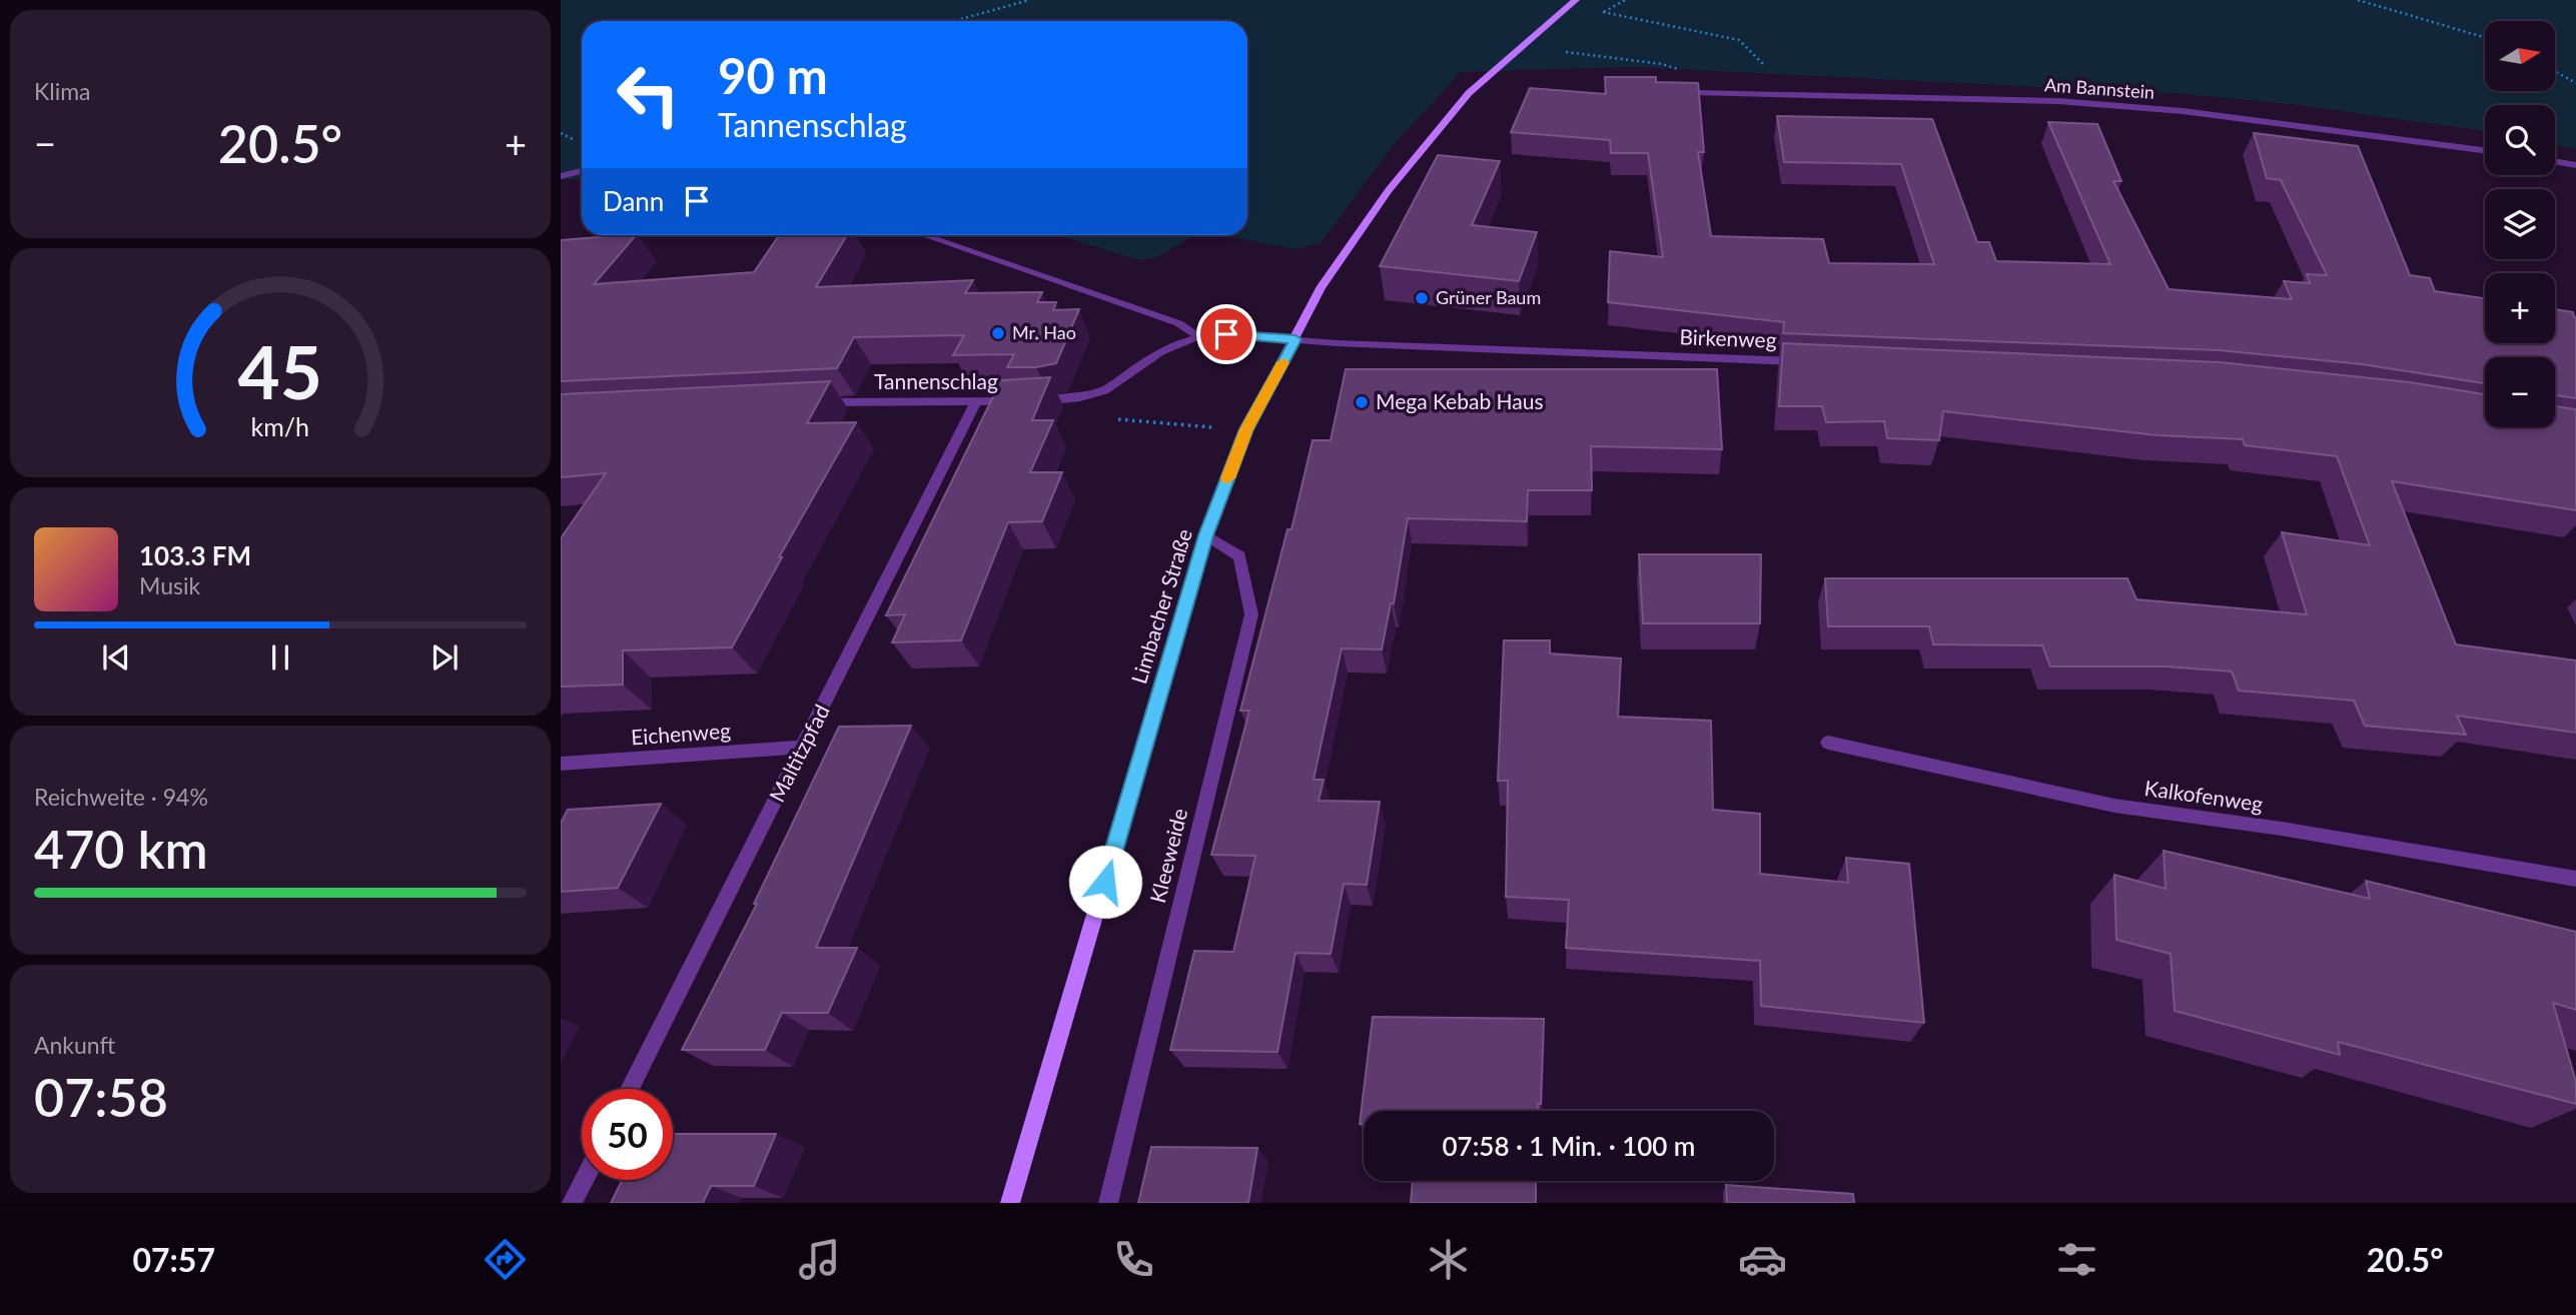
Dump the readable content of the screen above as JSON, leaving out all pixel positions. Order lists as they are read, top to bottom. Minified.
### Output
{"streets":{"main road":["Limbacher Straße"],"street":["Am Bannstein","Birkenweg","Tannenschlag","Eichenweg","Maltitzpfad","Kalkofenweg","Kleeweide"]},"crossings":[["Birkenweg","Tannenschlag"],["Birkenweg","Limbacher Straße"],["Tannenschlag","Limbacher Straße"],["Tannenschlag","Maltitzpfad"],["Limbacher Straße","Kleeweide"],["Eichenweg","Maltitzpfad"]],"places":["Grüner Baum","Mr. Hao","Mega Kebab Haus"],"north":"right","page":{"tile":["Klima",["Reichweite · 94%","470 km"],["Ankunft","07:58"]],"map_buttons":["+","−"],"turn":["90 m","Tannenschlag"],"heat":["−","20.5°","+"],"then":"Dann","song":["103.3 FM","Musik"],"limit":"50","trip":"07:58 · 1 Min. · 100 m","tabs":["07:57","20.5°"],"gauge":["45","km/h"]}}
